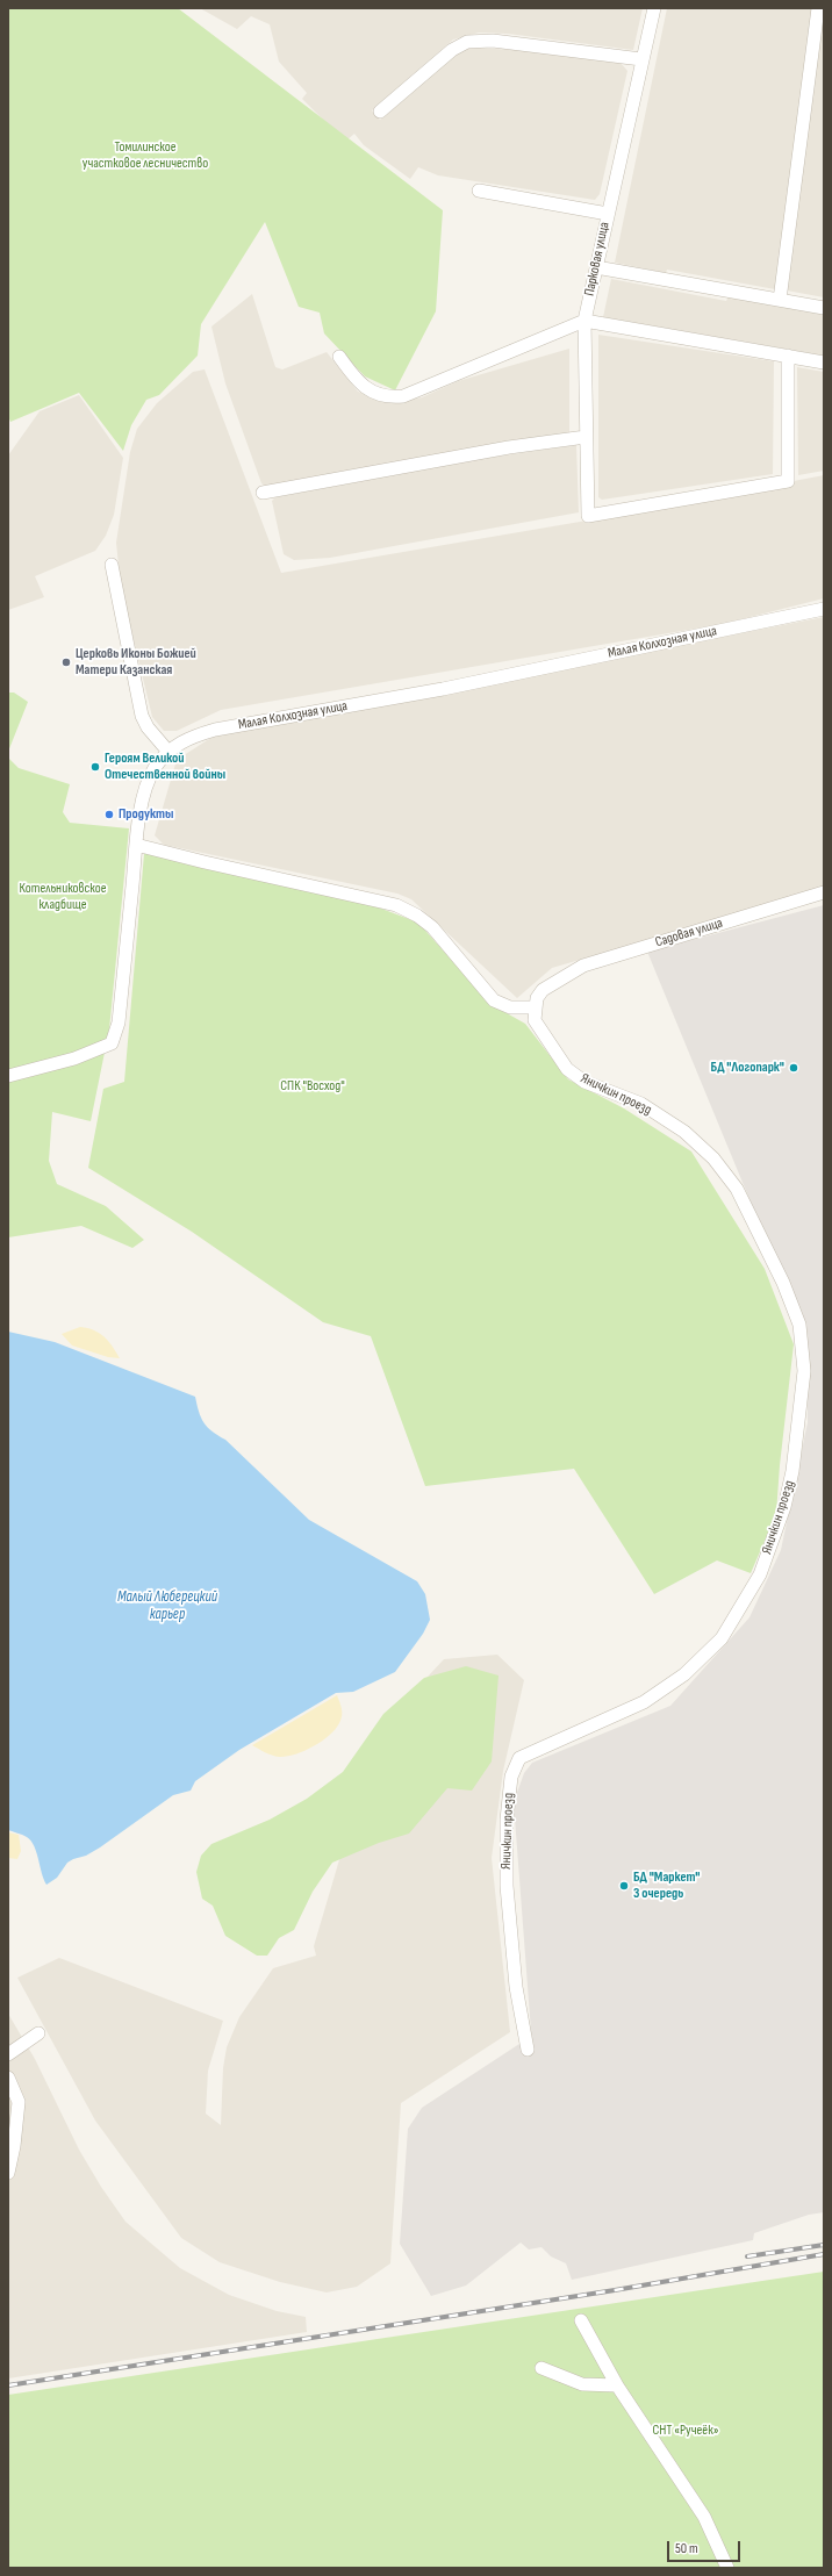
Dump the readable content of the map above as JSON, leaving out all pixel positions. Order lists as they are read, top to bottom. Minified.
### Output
{"streets":{"street":["Парковая улица","Малая Колхозная улица","Садовая улица","Яничкин проезд"]},"crossings":[["Садовая улица","Яничкин проезд"]],"water":["Малый Люберецкий карьер"],"parks":["Томилинское участковое лесничество","Котельниковское кладбище","СПК \"Восход\"","СНТ «Ручеёк»"],"places":["Церковь Иконы Божией Матери Казанская","Героям Великой Отечественной войны","Продукты","БД \"Логопарк\"","БД \"Маркет\" 3 очередь"],"scale_bar":"50 m"}
